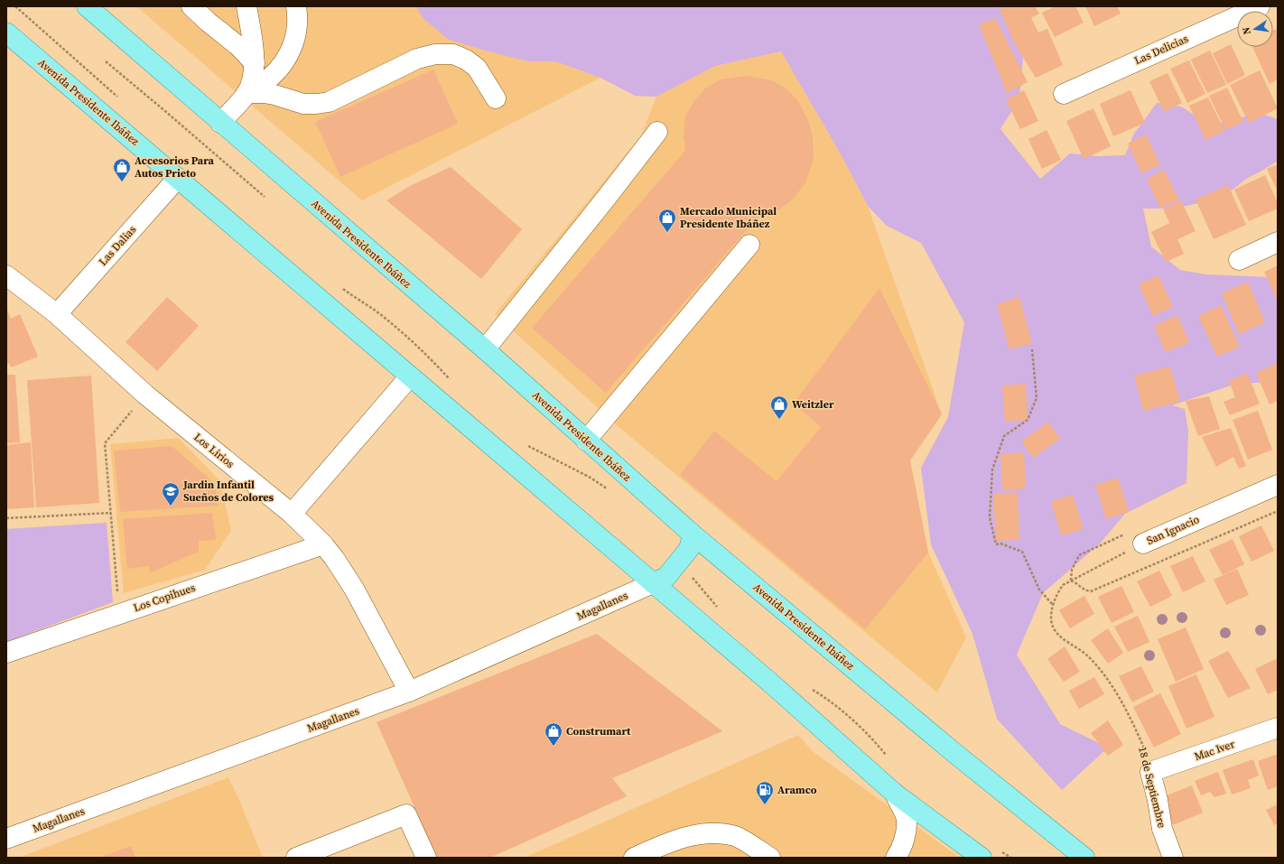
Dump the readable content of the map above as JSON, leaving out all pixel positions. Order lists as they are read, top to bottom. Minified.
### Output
{"streets":{"main road":["Avenida Presidente Ibáñez"],"street":["Las Delicias","Las Dalias","Los Lirios","San Ignacio","Los Copihues","Magallanes","Mac Iver","18 de Septiembre"]},"crossings":[["Avenida Presidente Ibáñez","Las Dalias"],["Avenida Presidente Ibáñez","Magallanes"],["Las Dalias","Los Lirios"],["Los Lirios","Los Copihues"],["Los Lirios","Magallanes"],["San Ignacio","18 de Septiembre"],["Mac Iver","18 de Septiembre"]],"places":{"shop":["Accesorios Para Autos Prieto","Mercado Municipal Presidente Ibáñez","Weitzler","Construmart"],"school or university":["Jardin Infantil Sueños de Colores"],"fuel station":["Aramco"]},"north":"left"}
